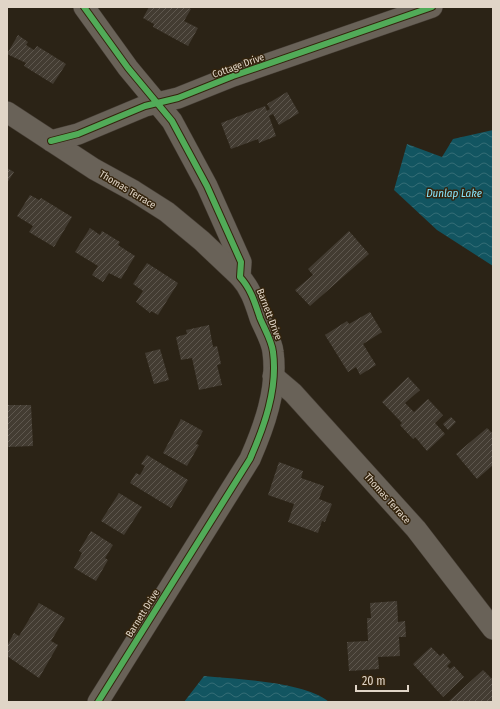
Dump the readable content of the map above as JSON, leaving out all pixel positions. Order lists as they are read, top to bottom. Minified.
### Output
{"streets":{"street":["Cottage Drive","Thomas Terrace","Barnett Drive"]},"crossings":[["Cottage Drive","Thomas Terrace"],["Cottage Drive","Barnett Drive"],["Thomas Terrace","Barnett Drive"]],"water":["Dunlap Lake"],"scale_bar":"20 m"}
